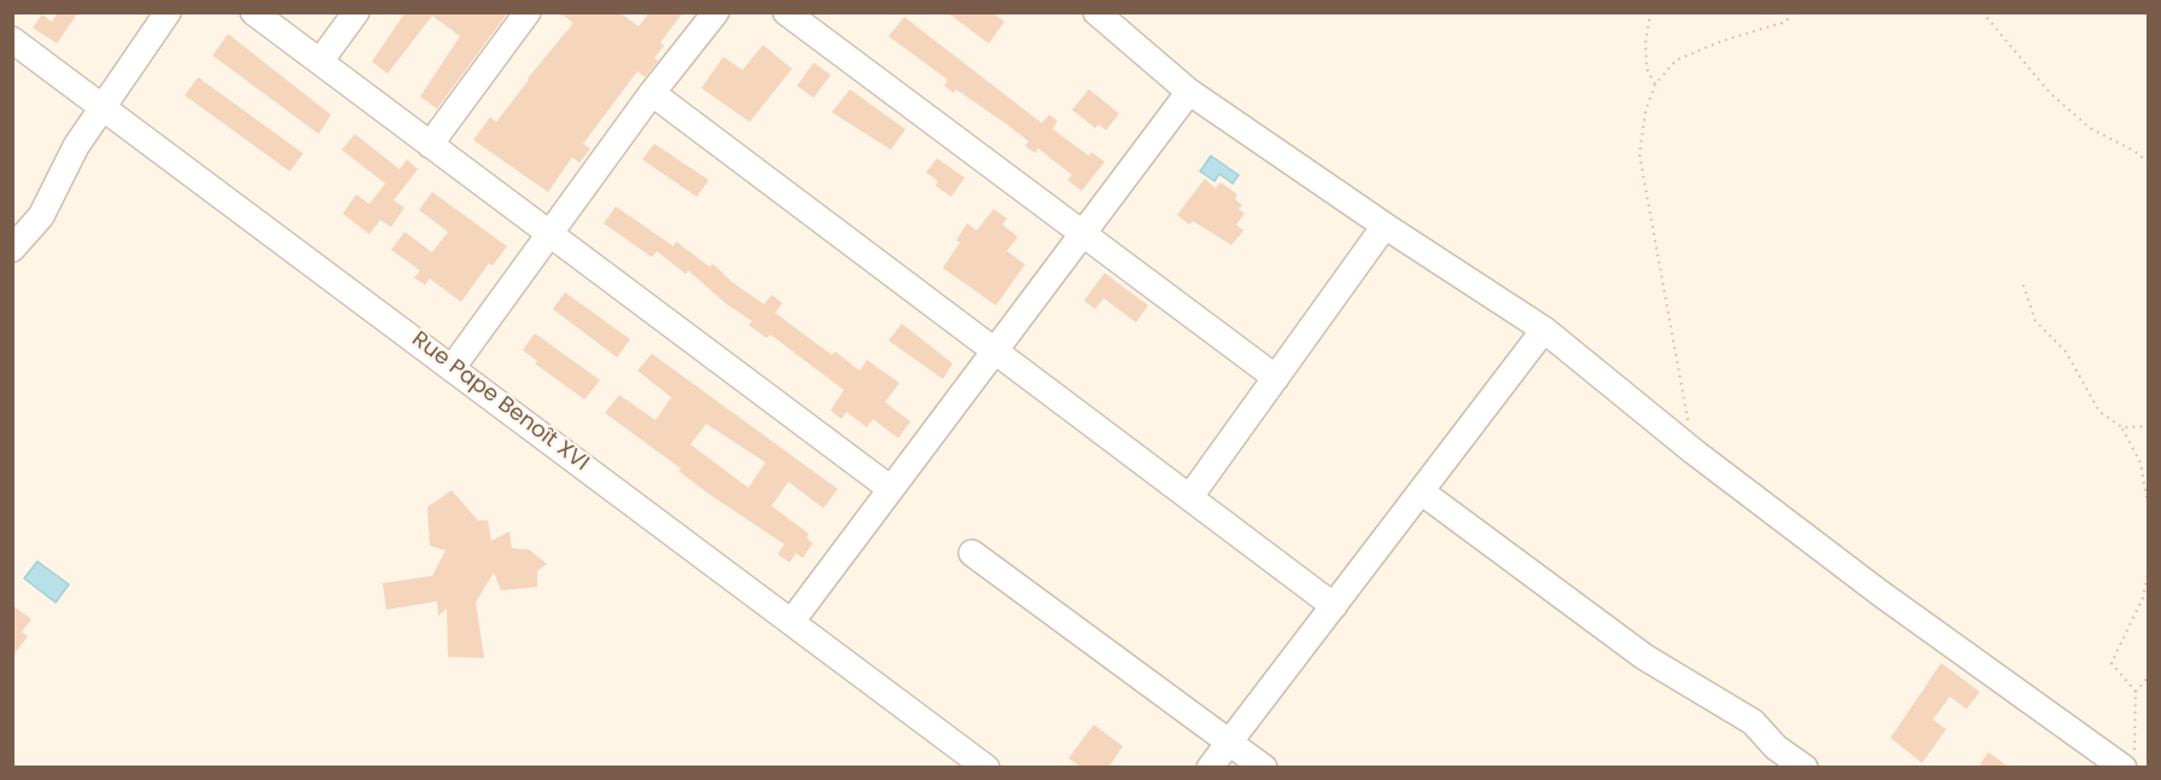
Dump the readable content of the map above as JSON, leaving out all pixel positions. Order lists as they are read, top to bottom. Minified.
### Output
{"streets":{"street":["Rue Pape Benoît XVI"]}}
